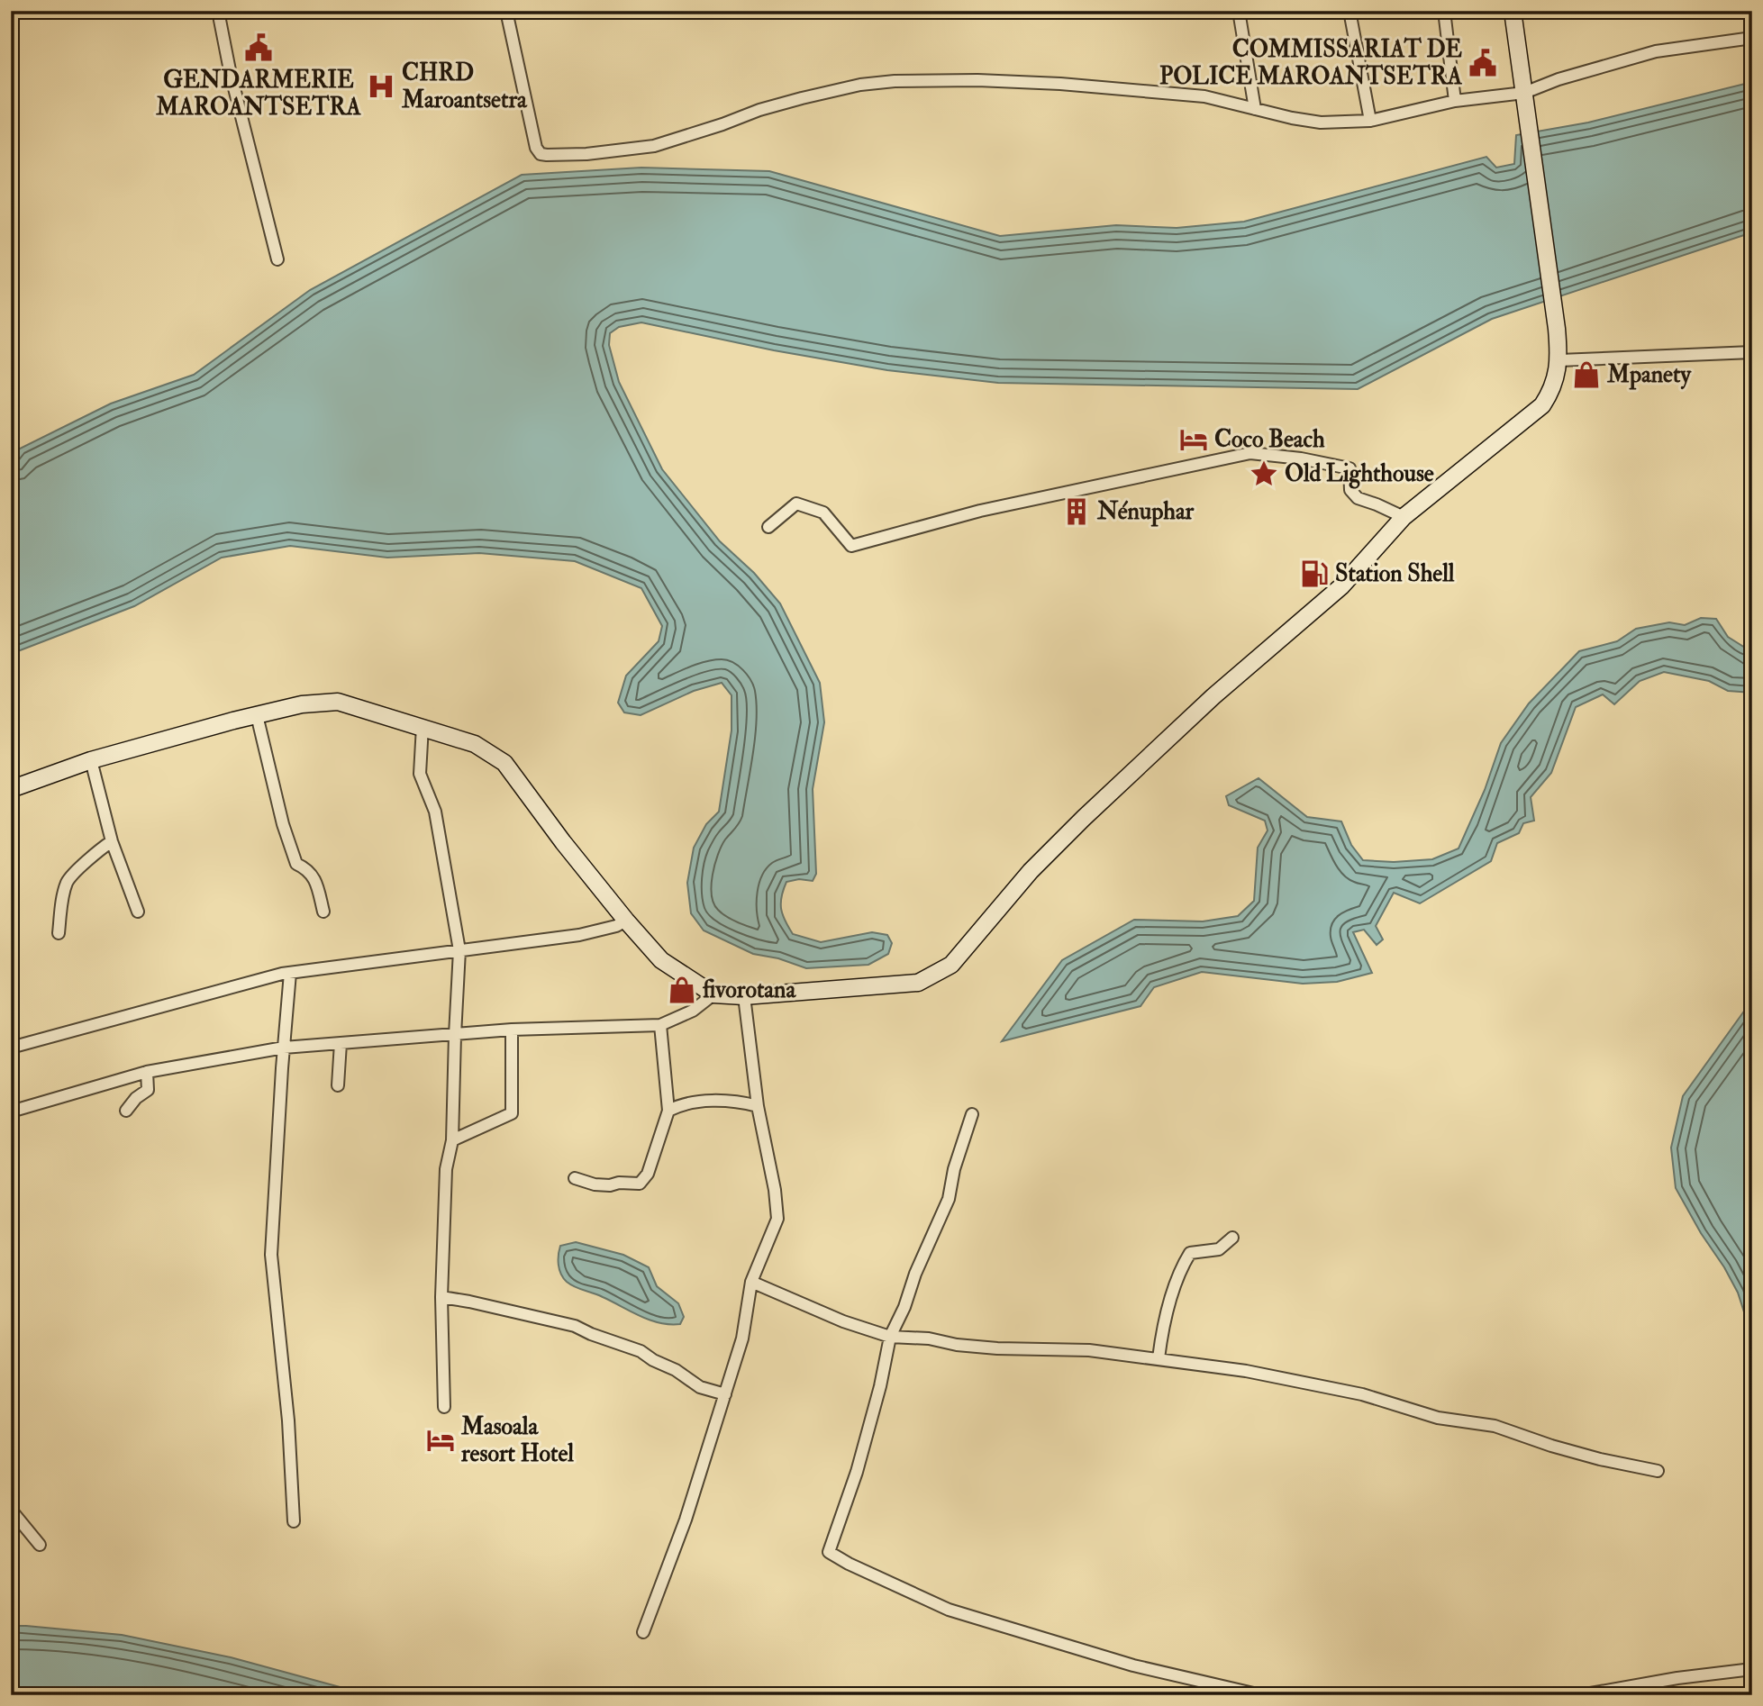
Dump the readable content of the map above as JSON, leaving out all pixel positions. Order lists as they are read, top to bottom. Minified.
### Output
{"places":{"public building":["GENDARMERIE MAROANTSETRA","COMMISSARIAT DE POLICE MAROANTSETRA"],"hospital":["CHRD Maroantsetra"],"shop":["Mpanety","fivorotana"],"hotel":["Coco Beach","Masoala resort Hotel"],"place":["Old Lighthouse"],"building":["Nénuphar"],"fuel station":["Station Shell"]}}
